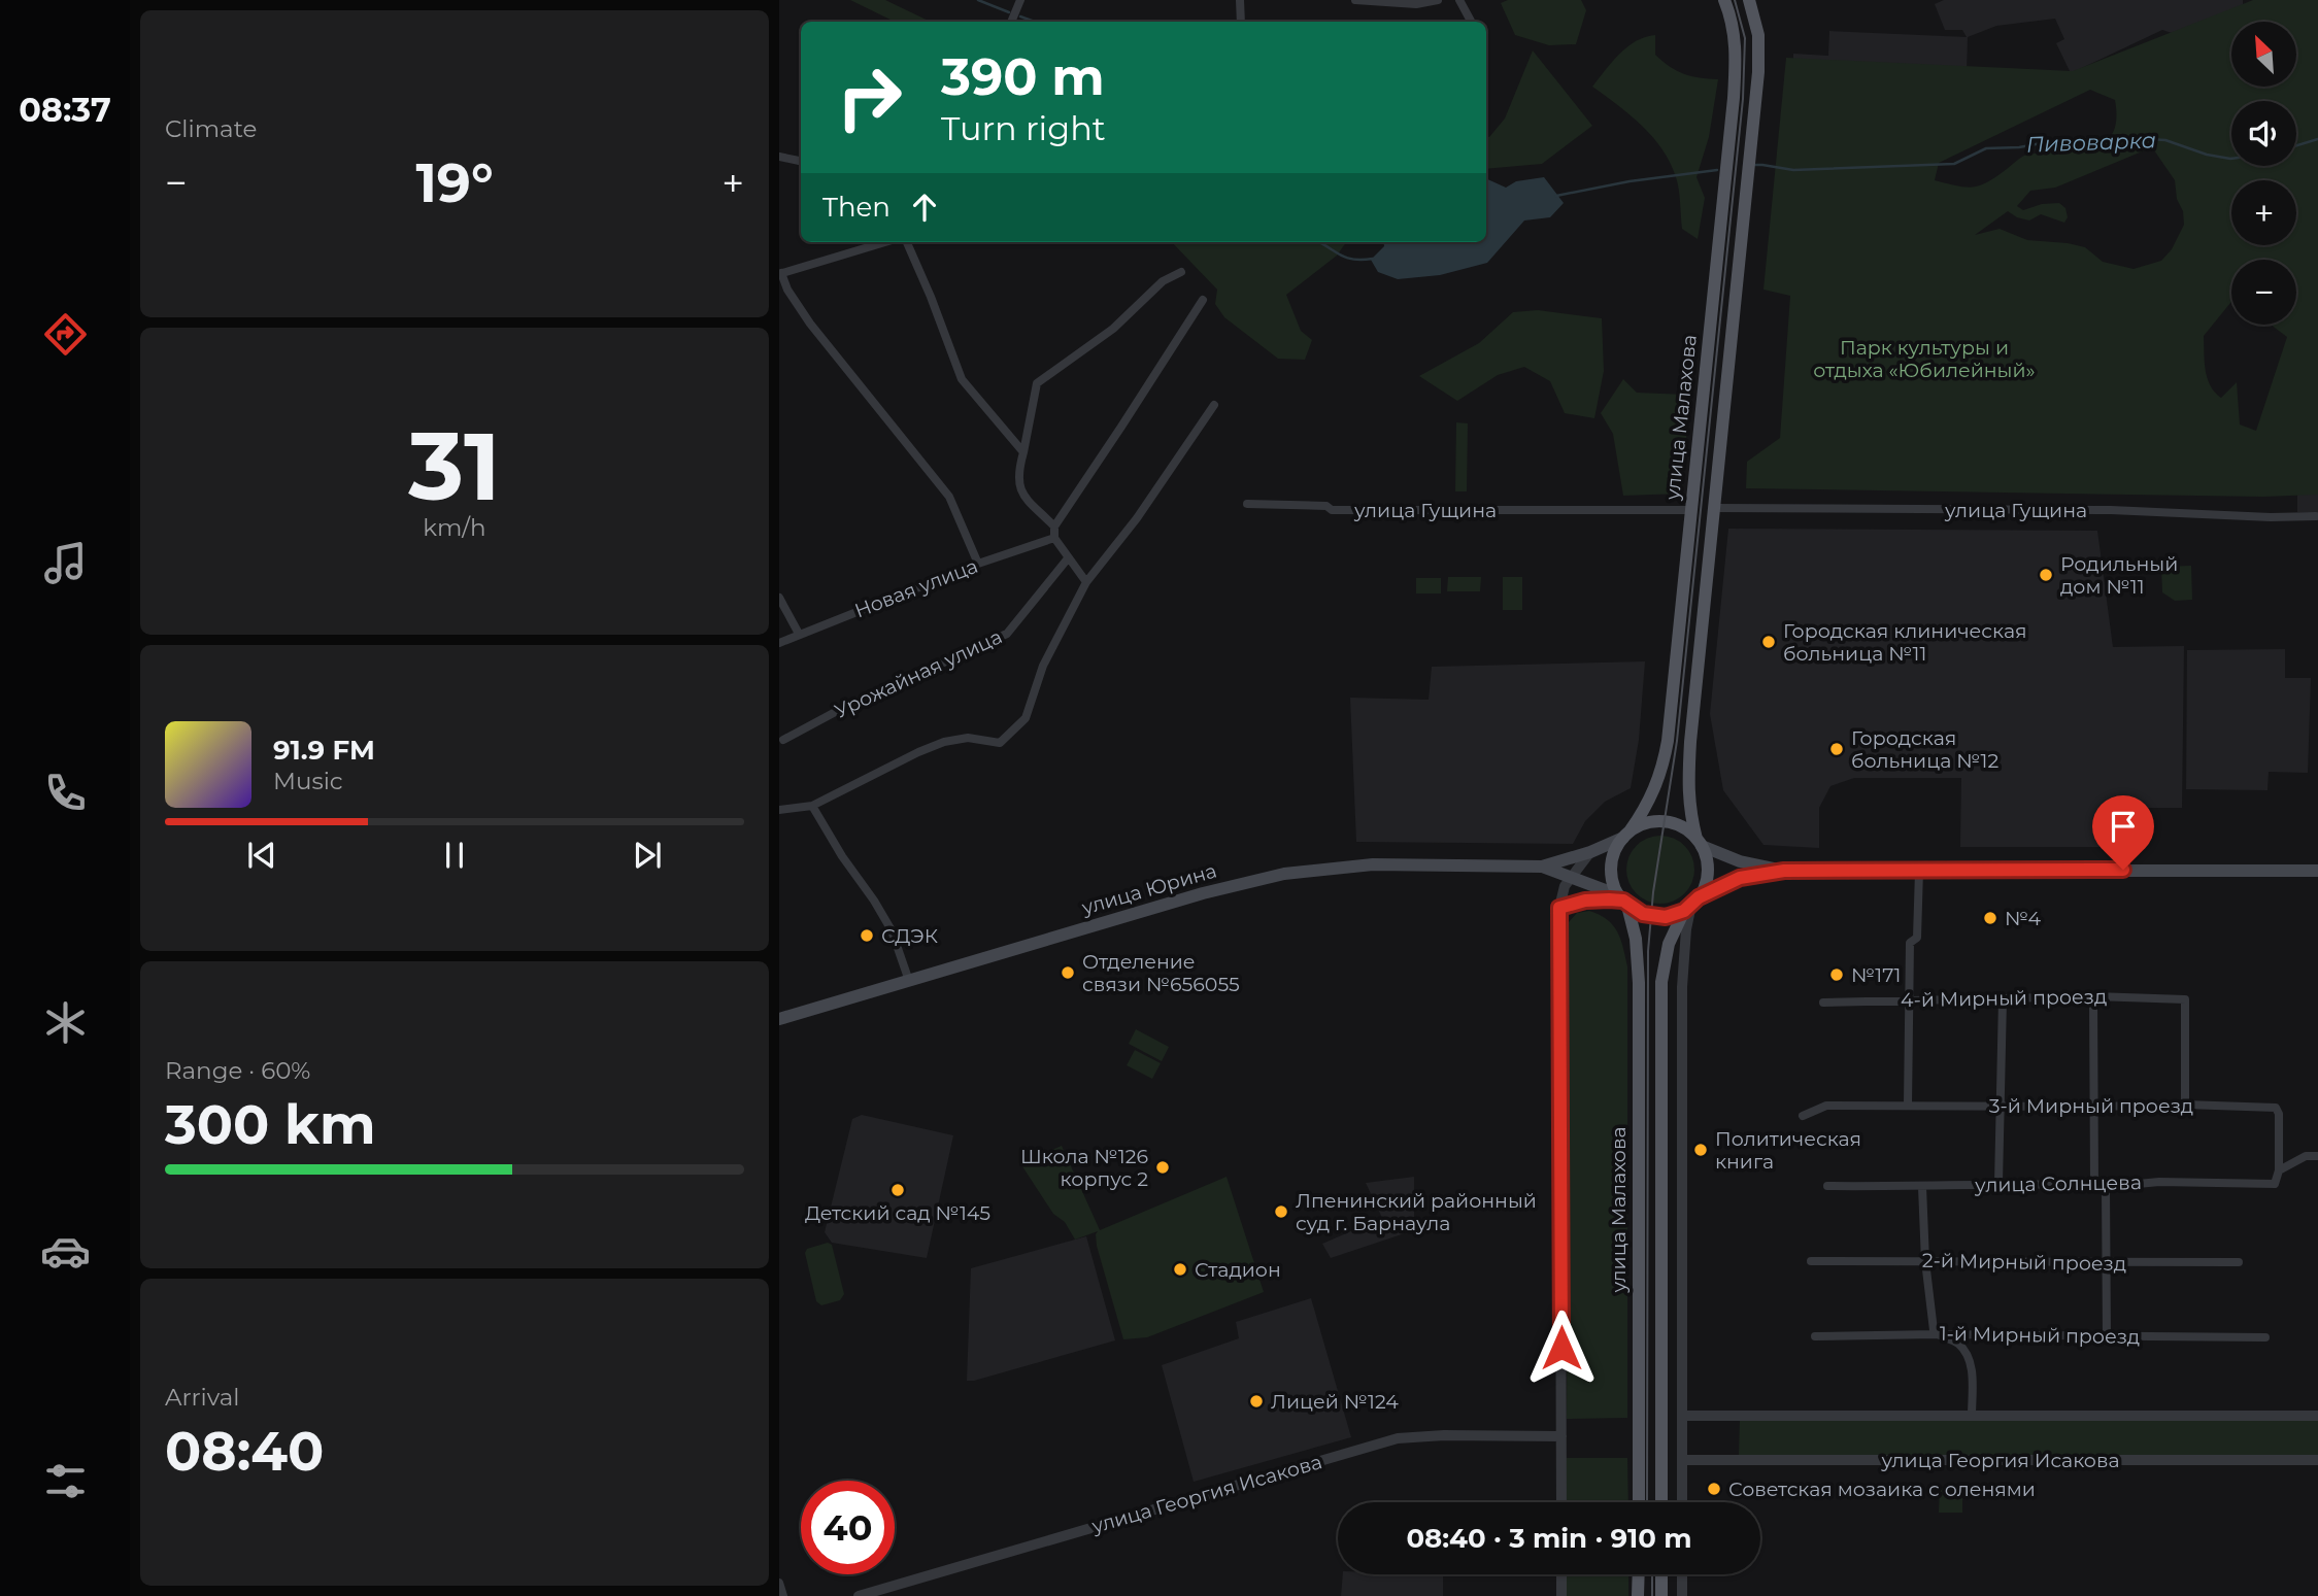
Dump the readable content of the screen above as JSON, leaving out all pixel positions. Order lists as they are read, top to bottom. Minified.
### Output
{"streets":{"main road":["улица Малахова","улица Юрина"],"street":["улица Гущина","Новая улица","Урожайная улица","4-й Мирный проезд","3-й Мирный проезд","улица Солнцева","2-й Мирный проезд","1-й Мирный проезд","улица Георгия Исакова"]},"crossings":[["улица Малахова","улица Гущина"],["улица Малахова","улица Юрина"],["4-й Мирный проезд","3-й Мирный проезд"],["3-й Мирный проезд","улица Солнцева"]],"water":["Пивоварка"],"parks":["Парк культуры и отдыха «Юбилейный»"],"places":["Родильный дом №11","Городская клиническая больница №11","Городская больница №12","№4","СДЭК","Отделение связи №656055","№171","Политическая книга","Школа №126 корпус 2","Детский сад №145","Лпенинский районный суд г. Барнаула","Стадион","Лицей №124","Советская мозаика с оленями"],"north":"top left","page":{"tabs":"08:37","tile":["Climate",["31","km/h"],["Range · 60%","300 km"],["Arrival","08:40"]],"map_buttons":["+","−"],"turn":["390 m","Turn right"],"heat":["−","19°","+"],"then":"Then","song":["91.9 FM","Music"],"limit":"40","trip":"08:40 · 3 min · 910 m"}}
